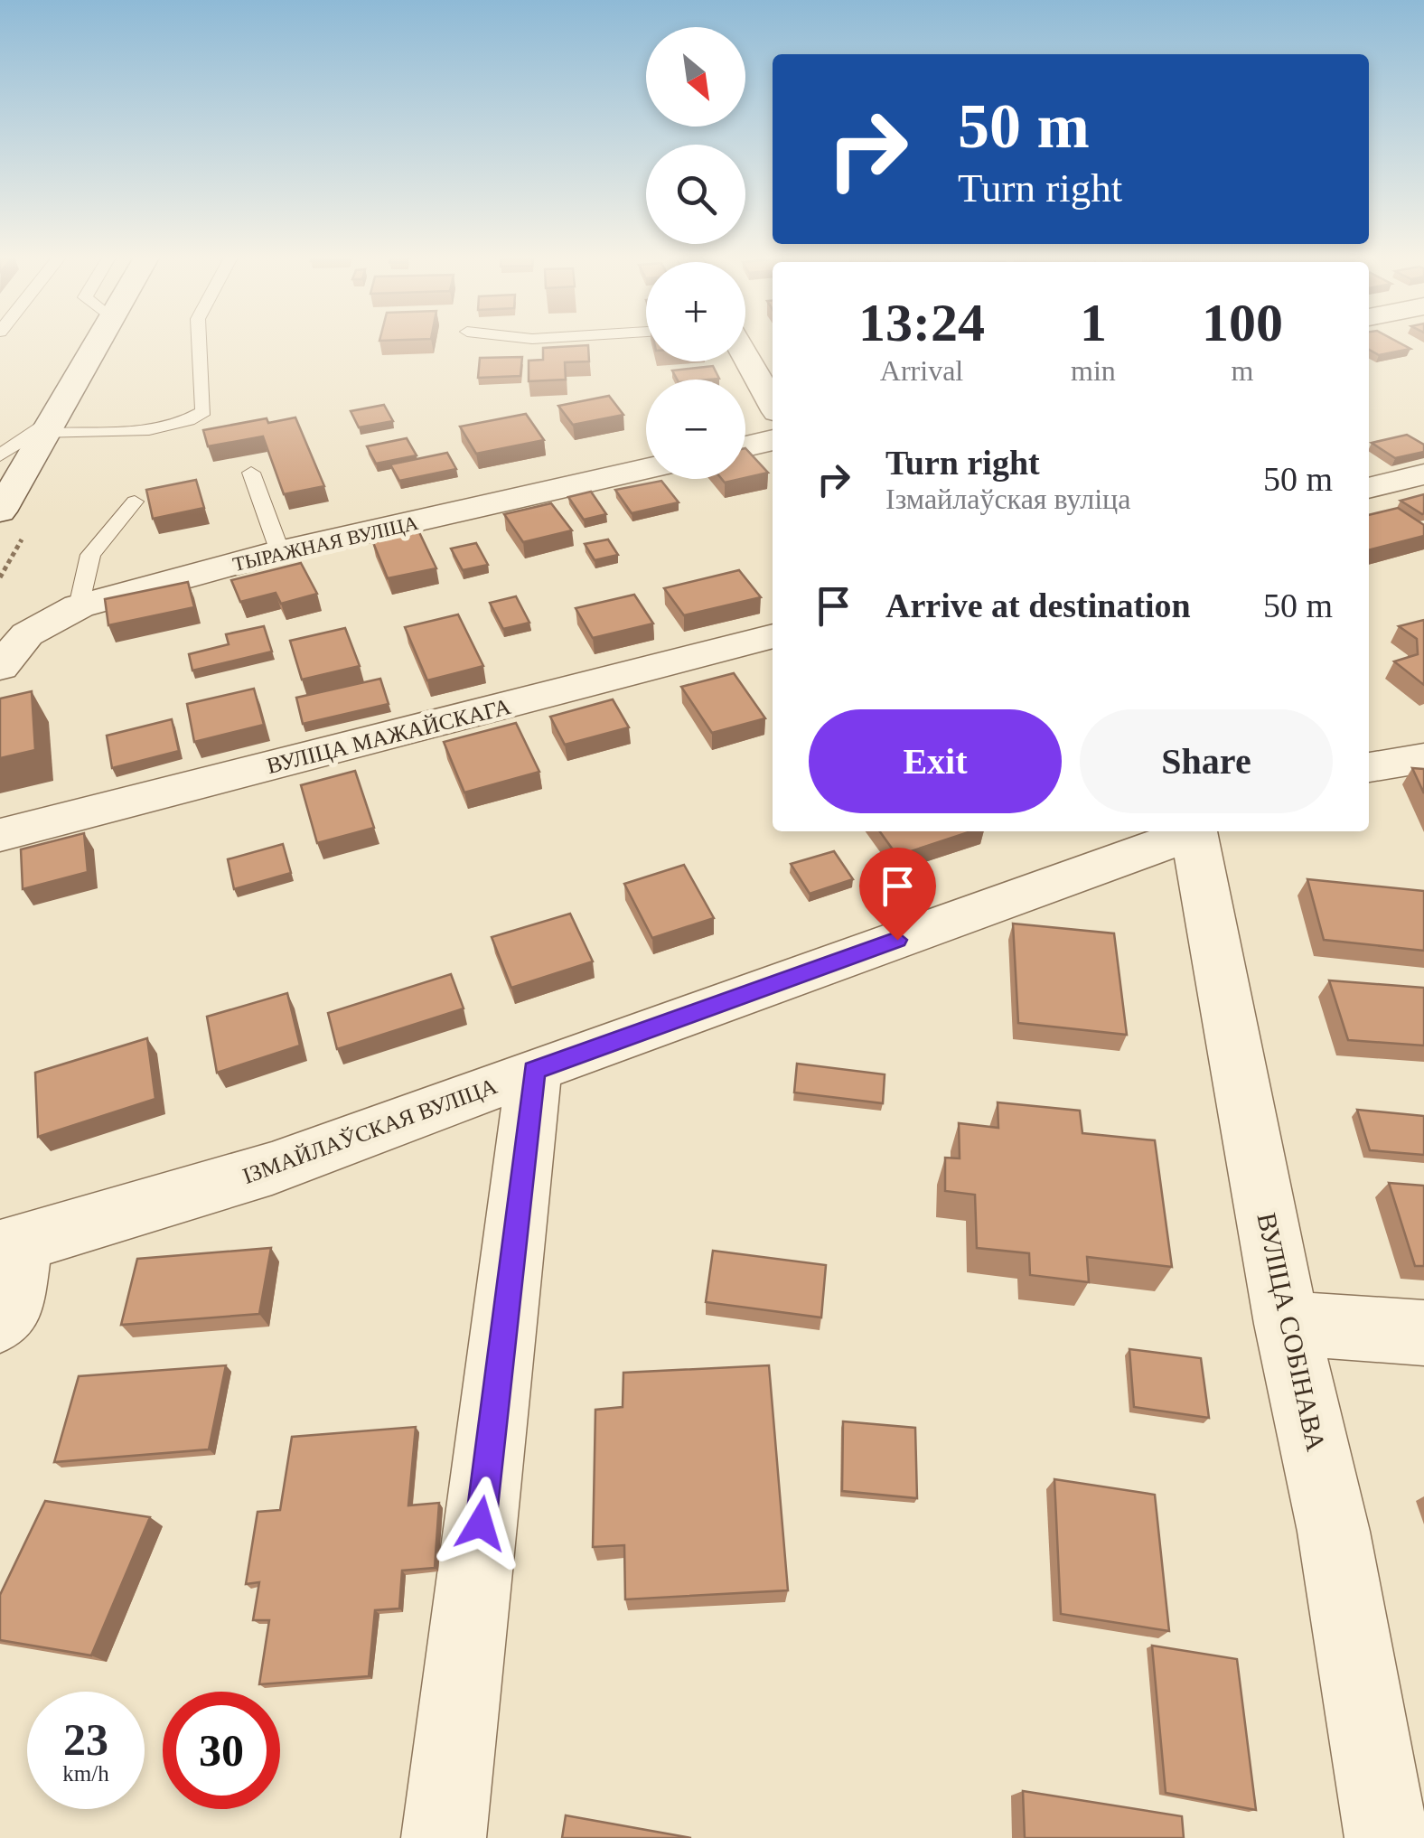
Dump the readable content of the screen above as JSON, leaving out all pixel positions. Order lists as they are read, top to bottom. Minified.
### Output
{"streets":{"street":["ТЫРАЖНАЯ ВУЛІЦА","ВУЛІЦА МАЖАЙСКАГА","ІЗМАЙЛАЎСКАЯ ВУЛІЦА","ВУЛІЦА СОБІНАВА"]},"north":"bottom right","page":{"map_buttons":["+","−"],"turn":["50 m","Turn right"],"eta":["13:24","Arrival","1","min","100","m"],"list":[{"name":"Turn right","note":"Ізмайлаўская вуліца","value":"50 m"},{"name":"Arrive at destination","value":"50 m"}],"buttons":["Exit","Share"],"speed":"23 km/h","limit":"30"}}
